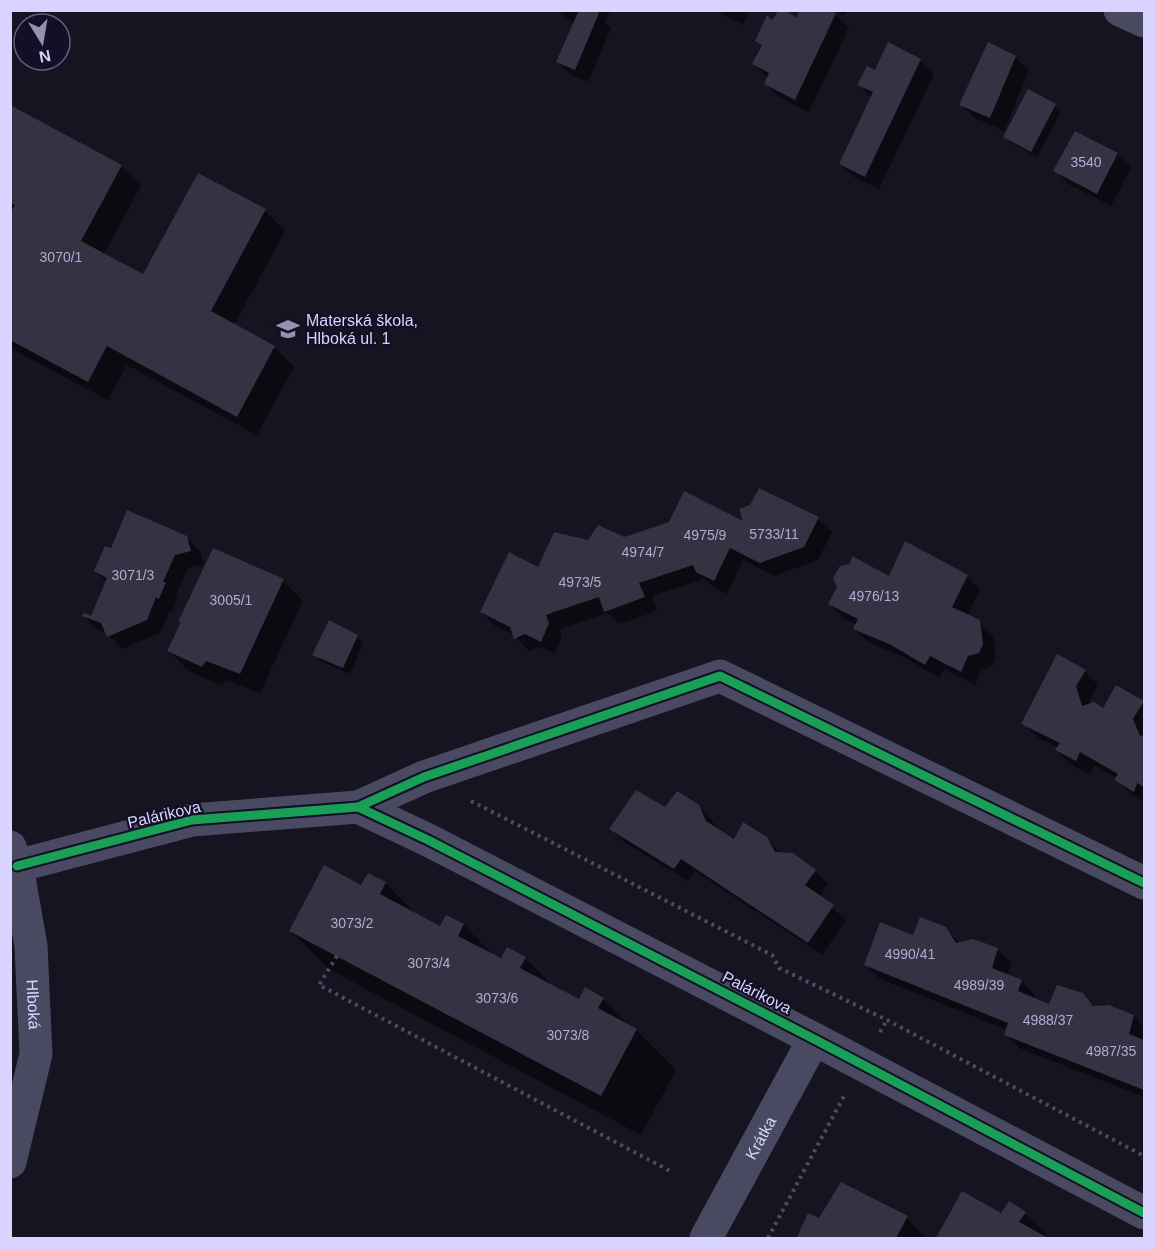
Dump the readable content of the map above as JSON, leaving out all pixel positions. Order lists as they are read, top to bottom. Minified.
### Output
{"streets":{"street":["Palárikova","Hlboká","Krátka"]},"crossings":[["Palárikova","Hlboká"],["Palárikova","Krátka"]],"places":{"school or university":["Materská škola, Hlboká ul. 1"]},"house_numbers":["3540","3070/1","5733/11","4975/9","4974/7","3071/3","4973/5","4976/13","3005/1","3073/2","4990/41","3073/4","4989/39","3073/6","4988/37","3073/8","4987/35"],"north":"bottom"}
